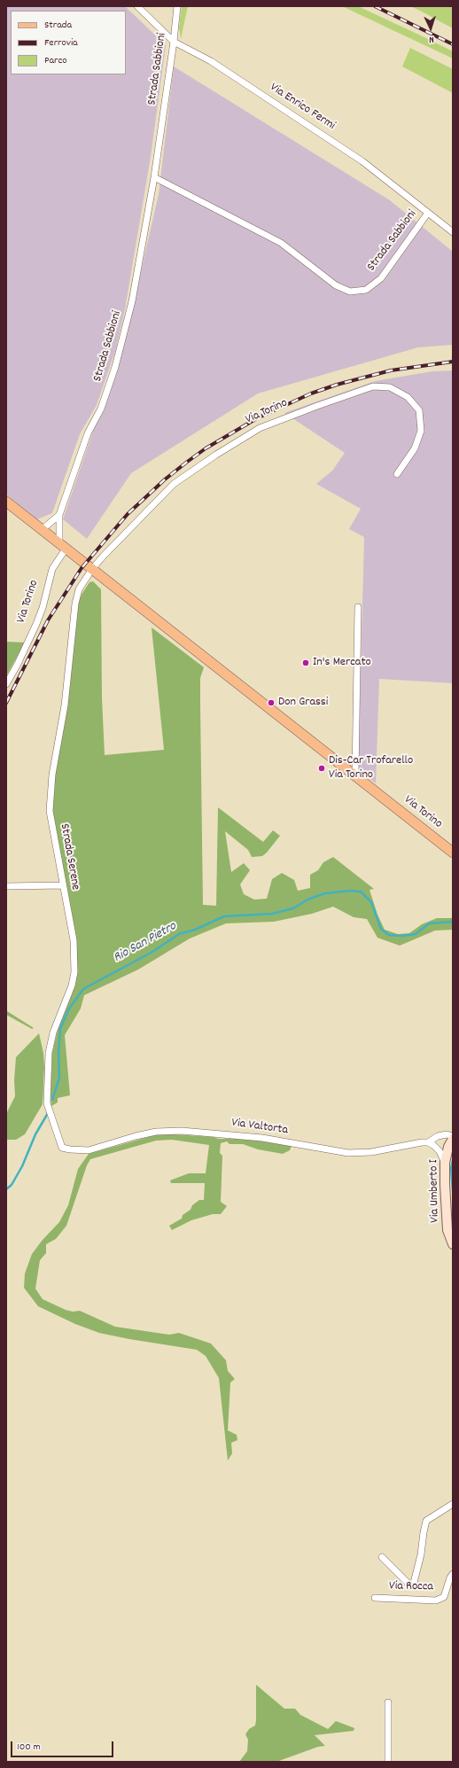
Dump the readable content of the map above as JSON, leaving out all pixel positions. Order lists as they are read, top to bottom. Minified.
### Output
{"streets":{"main road":["Via Torino"],"street":["Strada Sabbioni","Via Enrico Fermi","Strada Serene","Via Valtorta","Via Umberto I","Via Rocca"]},"crossings":[["Strada Sabbioni","Via Enrico Fermi"],["Strada Sabbioni","Via Torino"],["Via Torino","Strada Serene"],["Strada Serene","Via Valtorta"]],"water":["Rio San Pietro"],"places":["In's Mercato","Don Grassi","Dis-Car Trofarello Via Torino"],"legend":["Strada","Ferrovia","Parco"],"scale_bar":"100 m","north":"bottom"}
